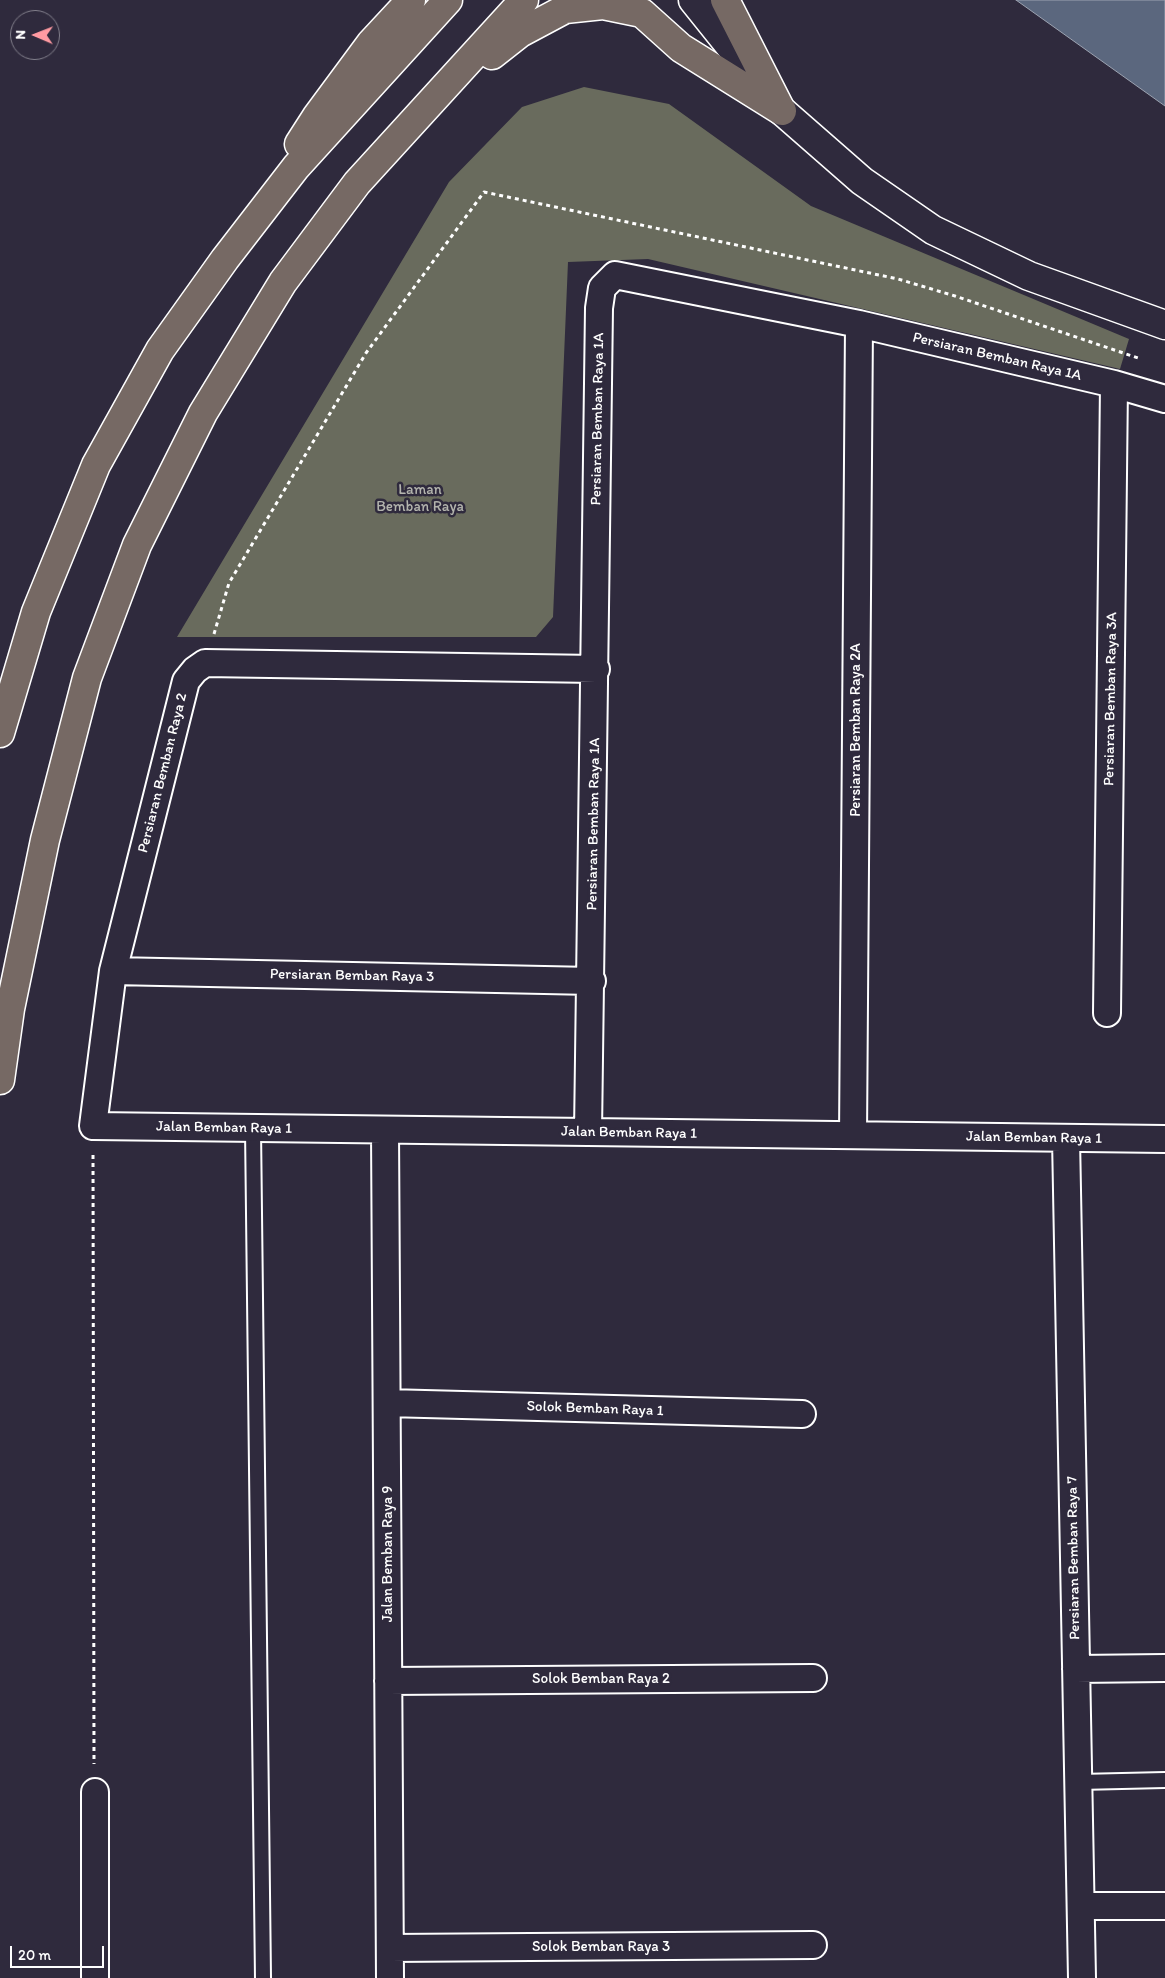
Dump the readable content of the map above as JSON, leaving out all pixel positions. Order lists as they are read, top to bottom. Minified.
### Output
{"streets":{"street":["Persiaran Bemban Raya 1A","Persiaran Bemban Raya 3A","Persiaran Bemban Raya 2A","Persiaran Bemban Raya 2","Persiaran Bemban Raya 3","Jalan Bemban Raya 1","Solok Bemban Raya 1","Jalan Bemban Raya 9","Persiaran Bemban Raya 7","Solok Bemban Raya 2","Solok Bemban Raya 3"]},"crossings":[["Persiaran Bemban Raya 1A","Persiaran Bemban Raya 3A"],["Persiaran Bemban Raya 1A","Persiaran Bemban Raya 2A"],["Persiaran Bemban Raya 1A","Persiaran Bemban Raya 2"],["Persiaran Bemban Raya 1A","Persiaran Bemban Raya 3"],["Persiaran Bemban Raya 1A","Jalan Bemban Raya 1"],["Persiaran Bemban Raya 2A","Jalan Bemban Raya 1"],["Persiaran Bemban Raya 2","Persiaran Bemban Raya 3"],["Persiaran Bemban Raya 2","Jalan Bemban Raya 1"],["Jalan Bemban Raya 1","Jalan Bemban Raya 9"],["Jalan Bemban Raya 1","Persiaran Bemban Raya 7"],["Solok Bemban Raya 1","Jalan Bemban Raya 9"],["Jalan Bemban Raya 9","Solok Bemban Raya 2"],["Jalan Bemban Raya 9","Solok Bemban Raya 3"]],"parks":["Laman Bemban Raya"],"scale_bar":"20 m","north":"left"}
